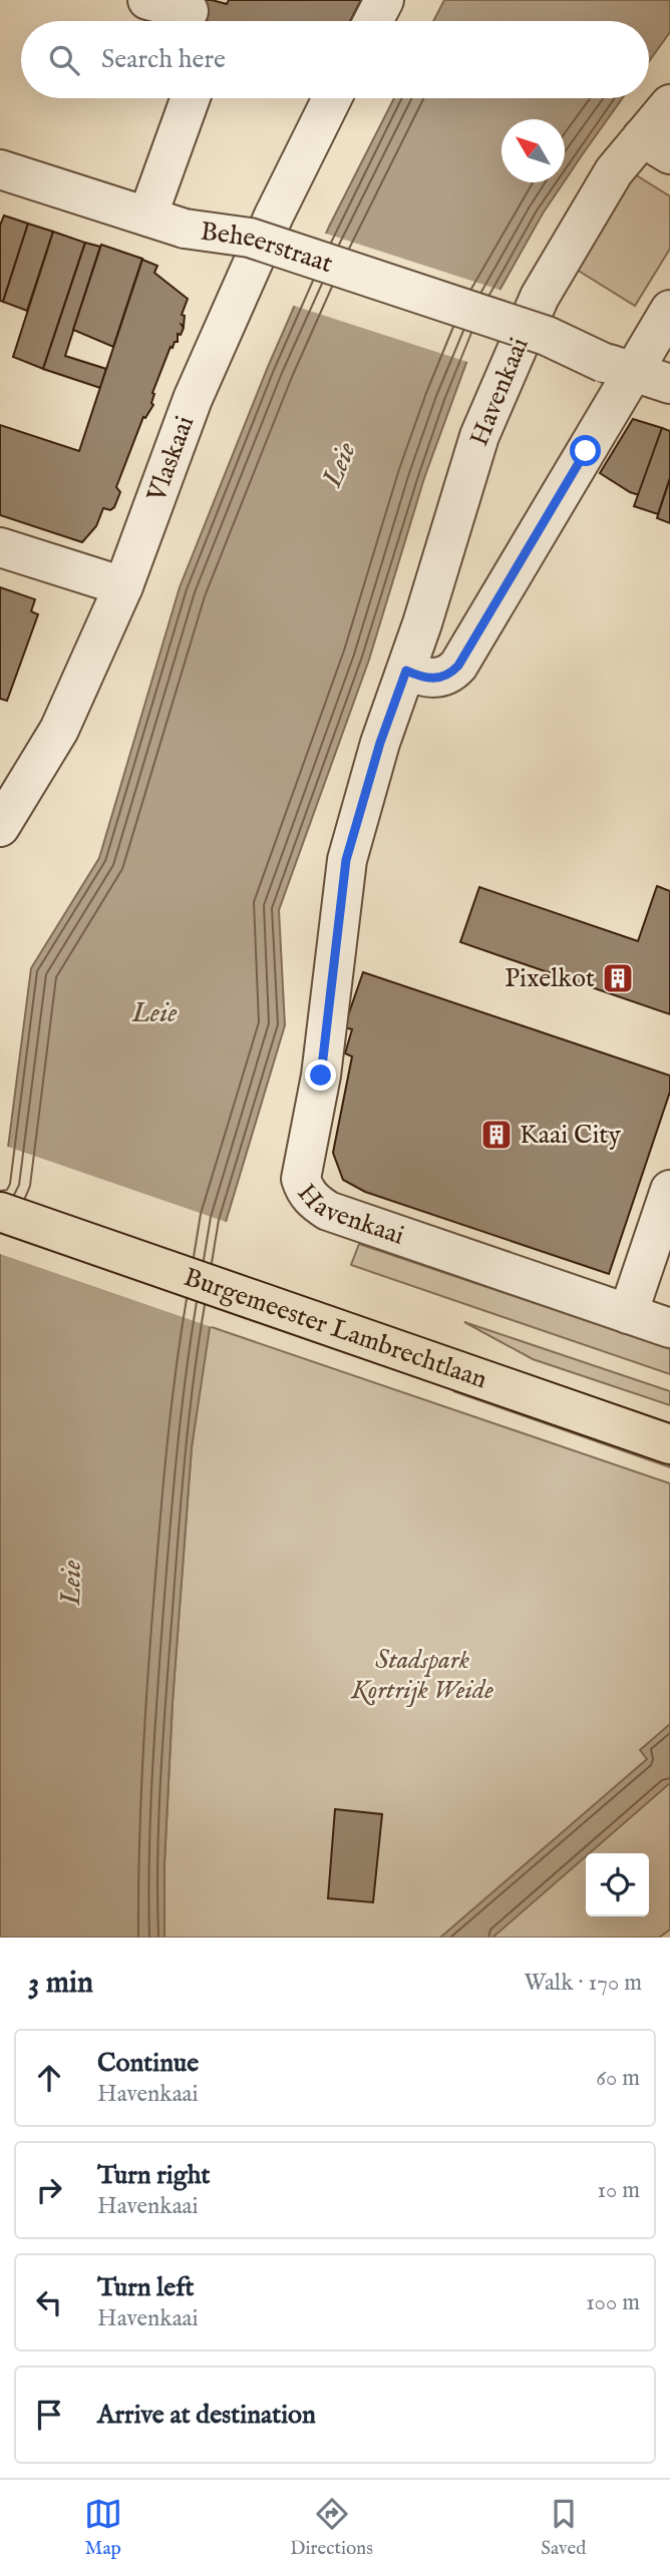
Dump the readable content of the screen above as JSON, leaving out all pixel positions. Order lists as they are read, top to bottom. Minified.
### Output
{"streets":{"main road":["Burgemeester Lambrechtlaan"],"street":["Beheerstraat","Havenkaai","Vlaskaai"]},"water":["Leie"],"parks":["Stadspark Kortrijk Weide"],"places":{"building":["Pixelkot","Kaai City"]},"north":"top left","page":{"search":"Search here","heading":["3 min","Walk · 170 m"],"list":[["Continue","Havenkaai","60 m"],["Turn right","Havenkaai","10 m"],["Turn left","Havenkaai","100 m"],"Arrive at destination"],"nav":["Map","Directions","Saved"]}}
